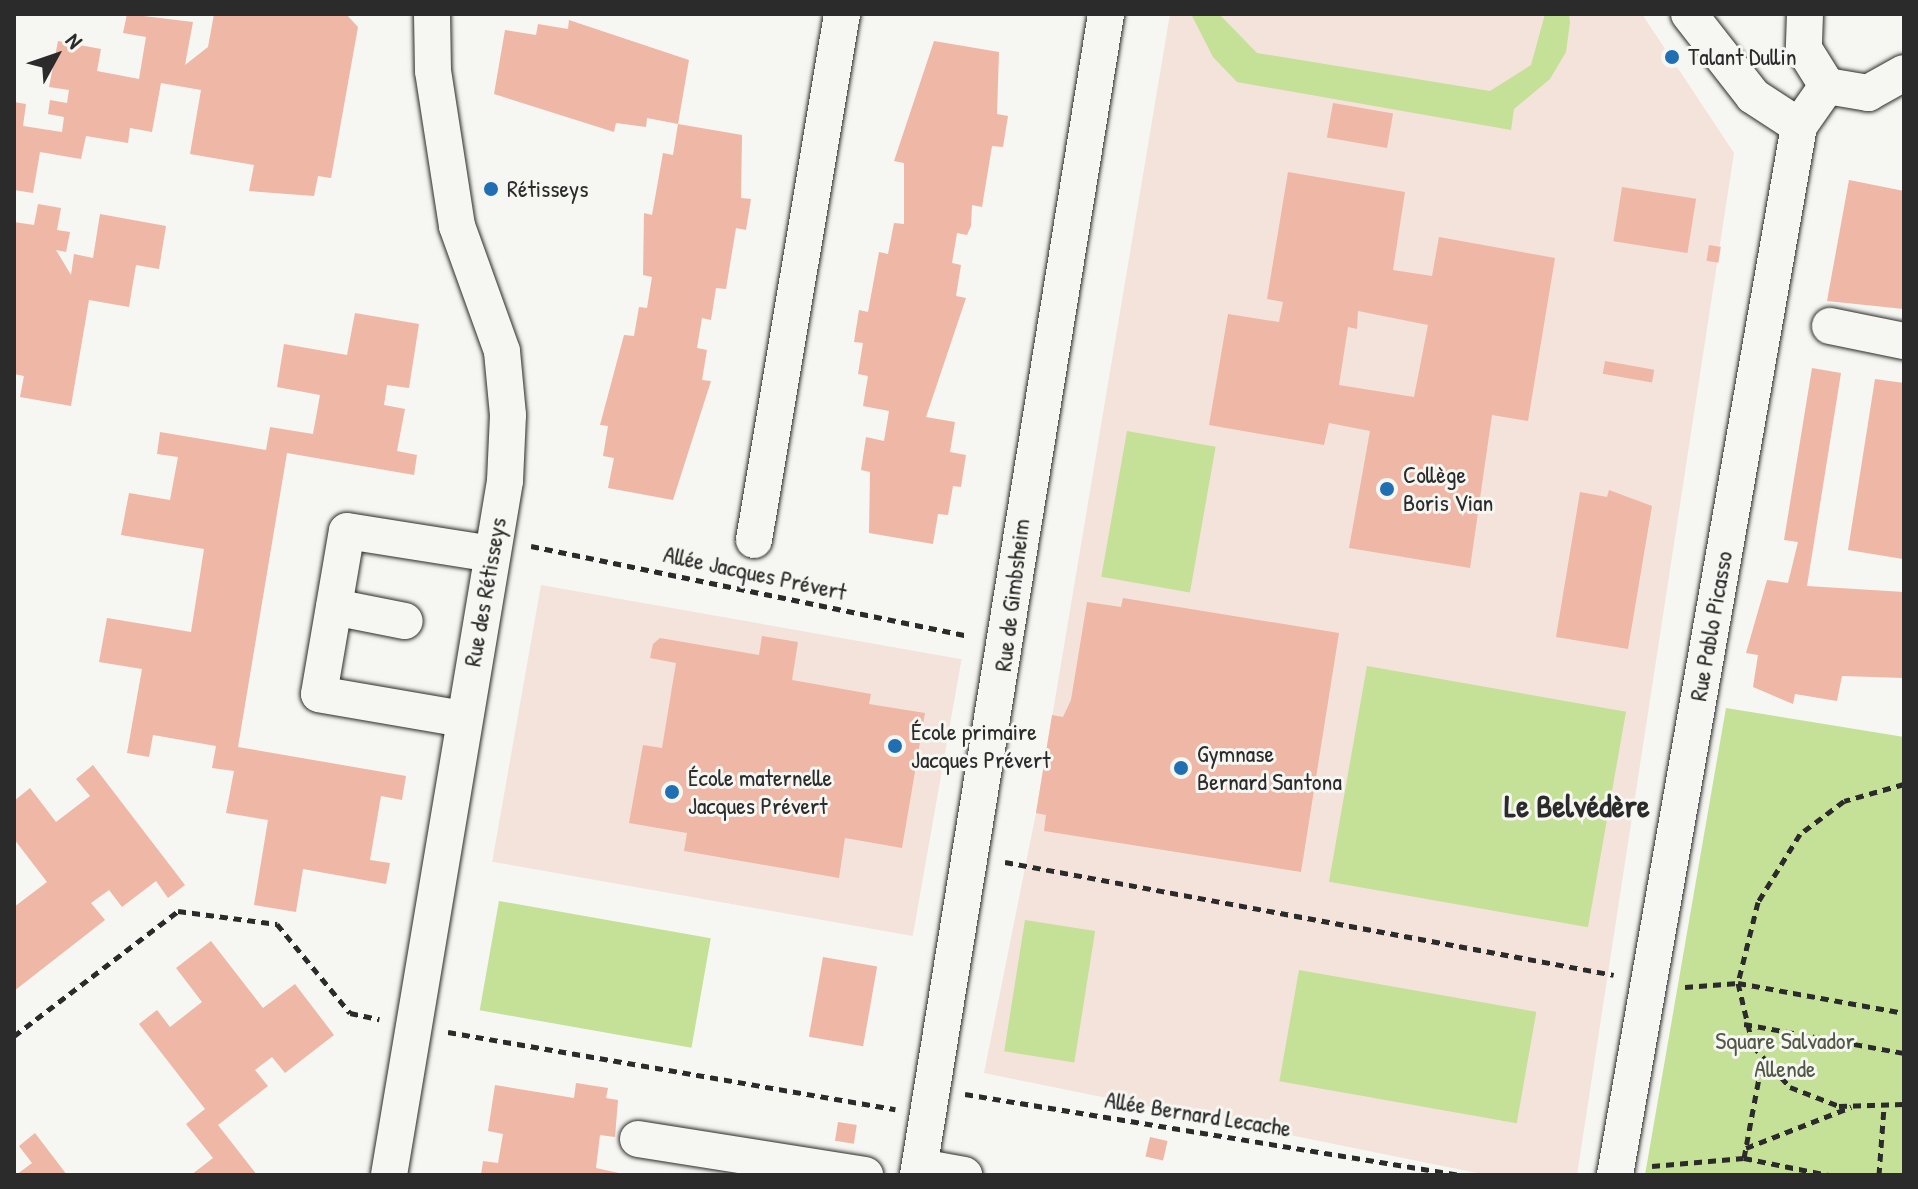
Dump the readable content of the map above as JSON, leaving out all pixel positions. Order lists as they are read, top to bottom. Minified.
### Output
{"streets":{"street":["Rue des Rétisseys","Rue de Gimbsheim","Rue Pablo Picasso"],"path":["Allée Jacques Prévert","Allée Bernard Lecache"]},"crossings":[["Allée Jacques Prévert","Rue des Rétisseys"],["Allée Jacques Prévert","Rue de Gimbsheim"],["Rue de Gimbsheim","Allée Bernard Lecache"]],"districts":["Le Belvédère"],"parks":["Square Salvador Allende"],"places":["Talant Dullin","Rétisseys","Collège Boris Vian","École primaire Jacques Prévert","Gymnase Bernard Santona","École maternelle Jacques Prévert"],"north":"top right"}
